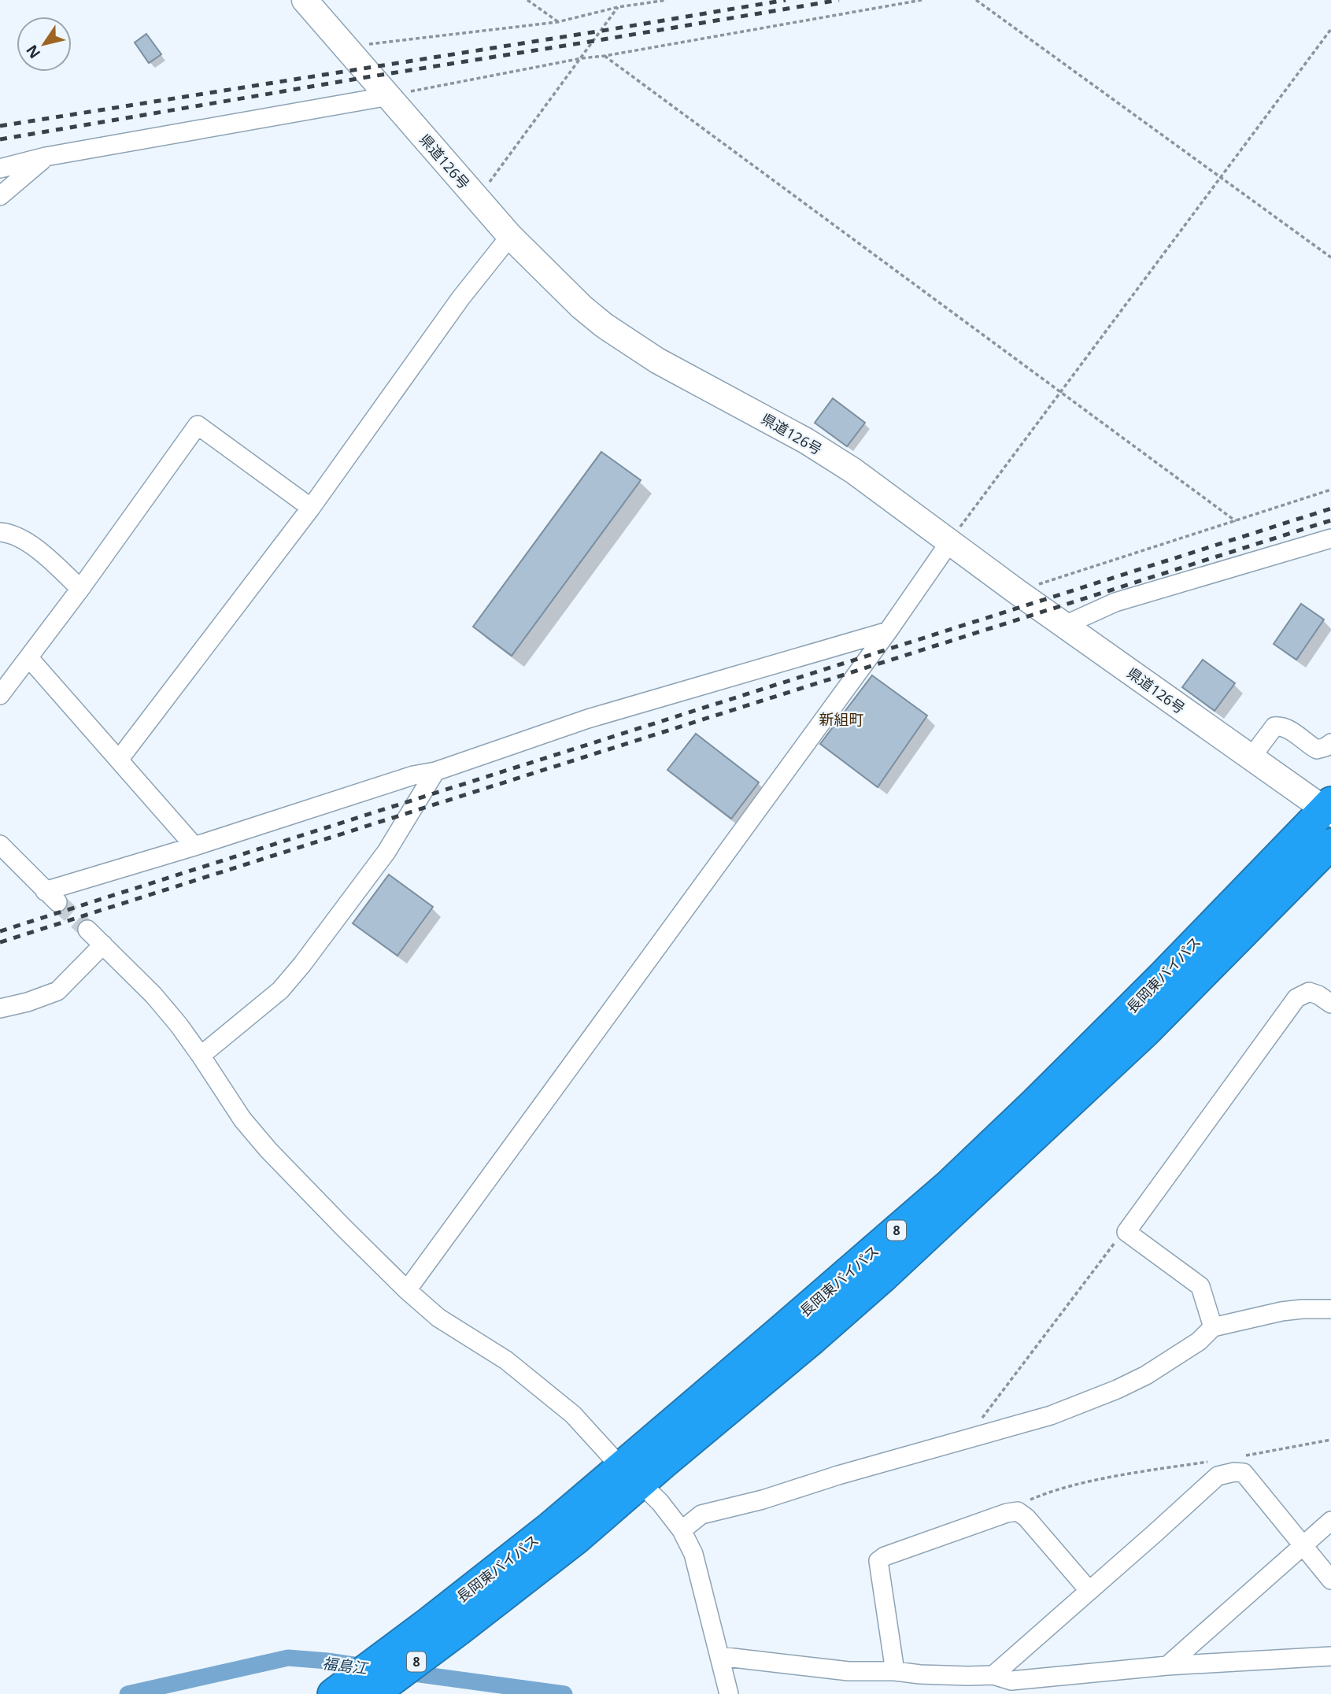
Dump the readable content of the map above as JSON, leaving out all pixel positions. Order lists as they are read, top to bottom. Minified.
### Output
{"streets":{"highway":["長岡東バイパス","8"],"main road":["県道126号"]},"crossings":[["県道126号","長岡東バイパス"]],"districts":["新組町"],"water":["福島江"],"north":"bottom left"}
